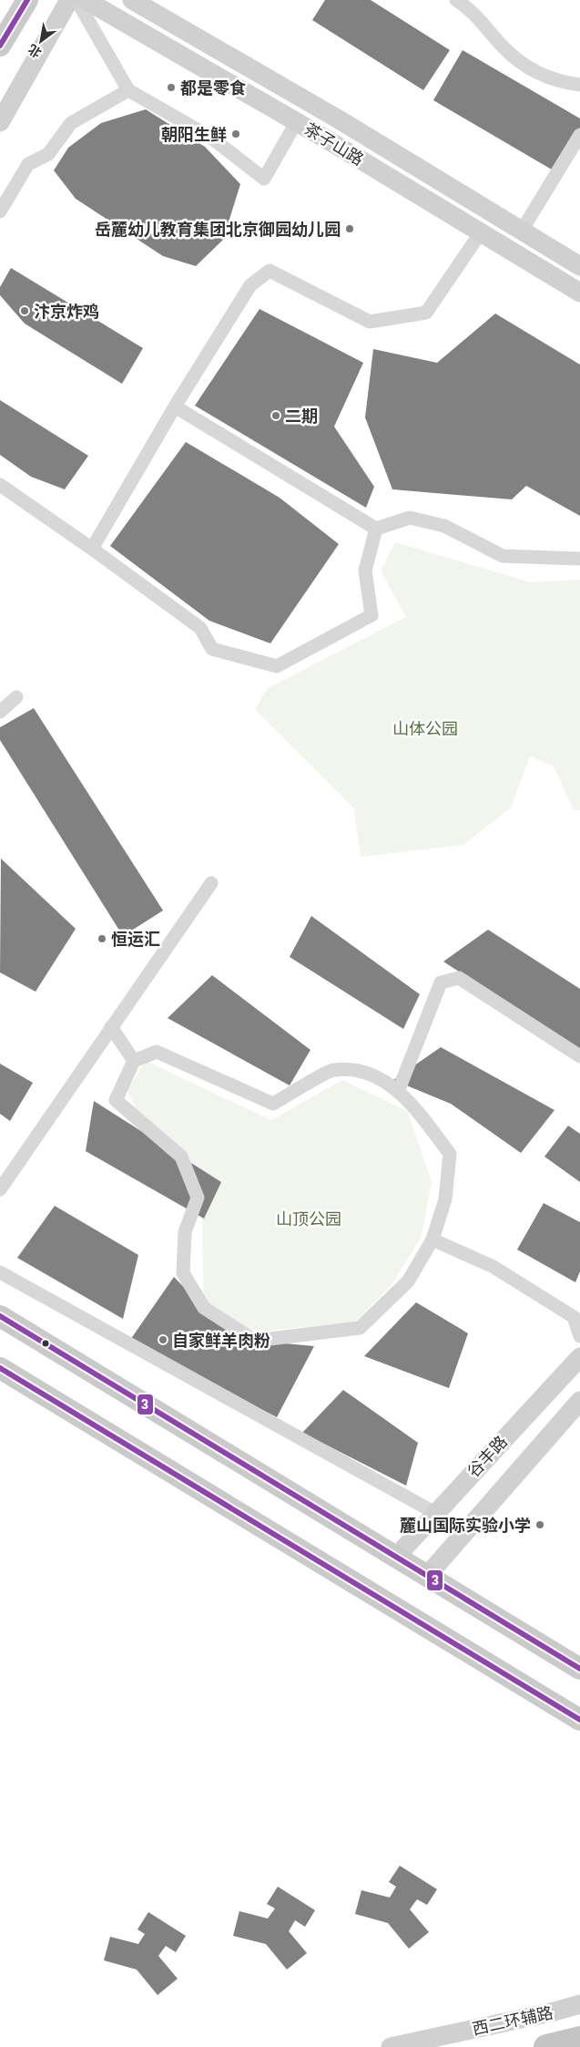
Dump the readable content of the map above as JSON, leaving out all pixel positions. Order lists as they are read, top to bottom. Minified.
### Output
{"streets":{"main road":["茶子山路","谷丰路","西二环辅路"]},"parks":["山体公园","山顶公园"],"places":["都是零食","朝阳生鲜","岳麓幼儿教育集团北京御园幼儿园","汴京炸鸡","二期","恒运汇","自家鲜羊肉粉","麓山国际实验小学"],"lines":["transit line 3"],"north":"bottom left"}
